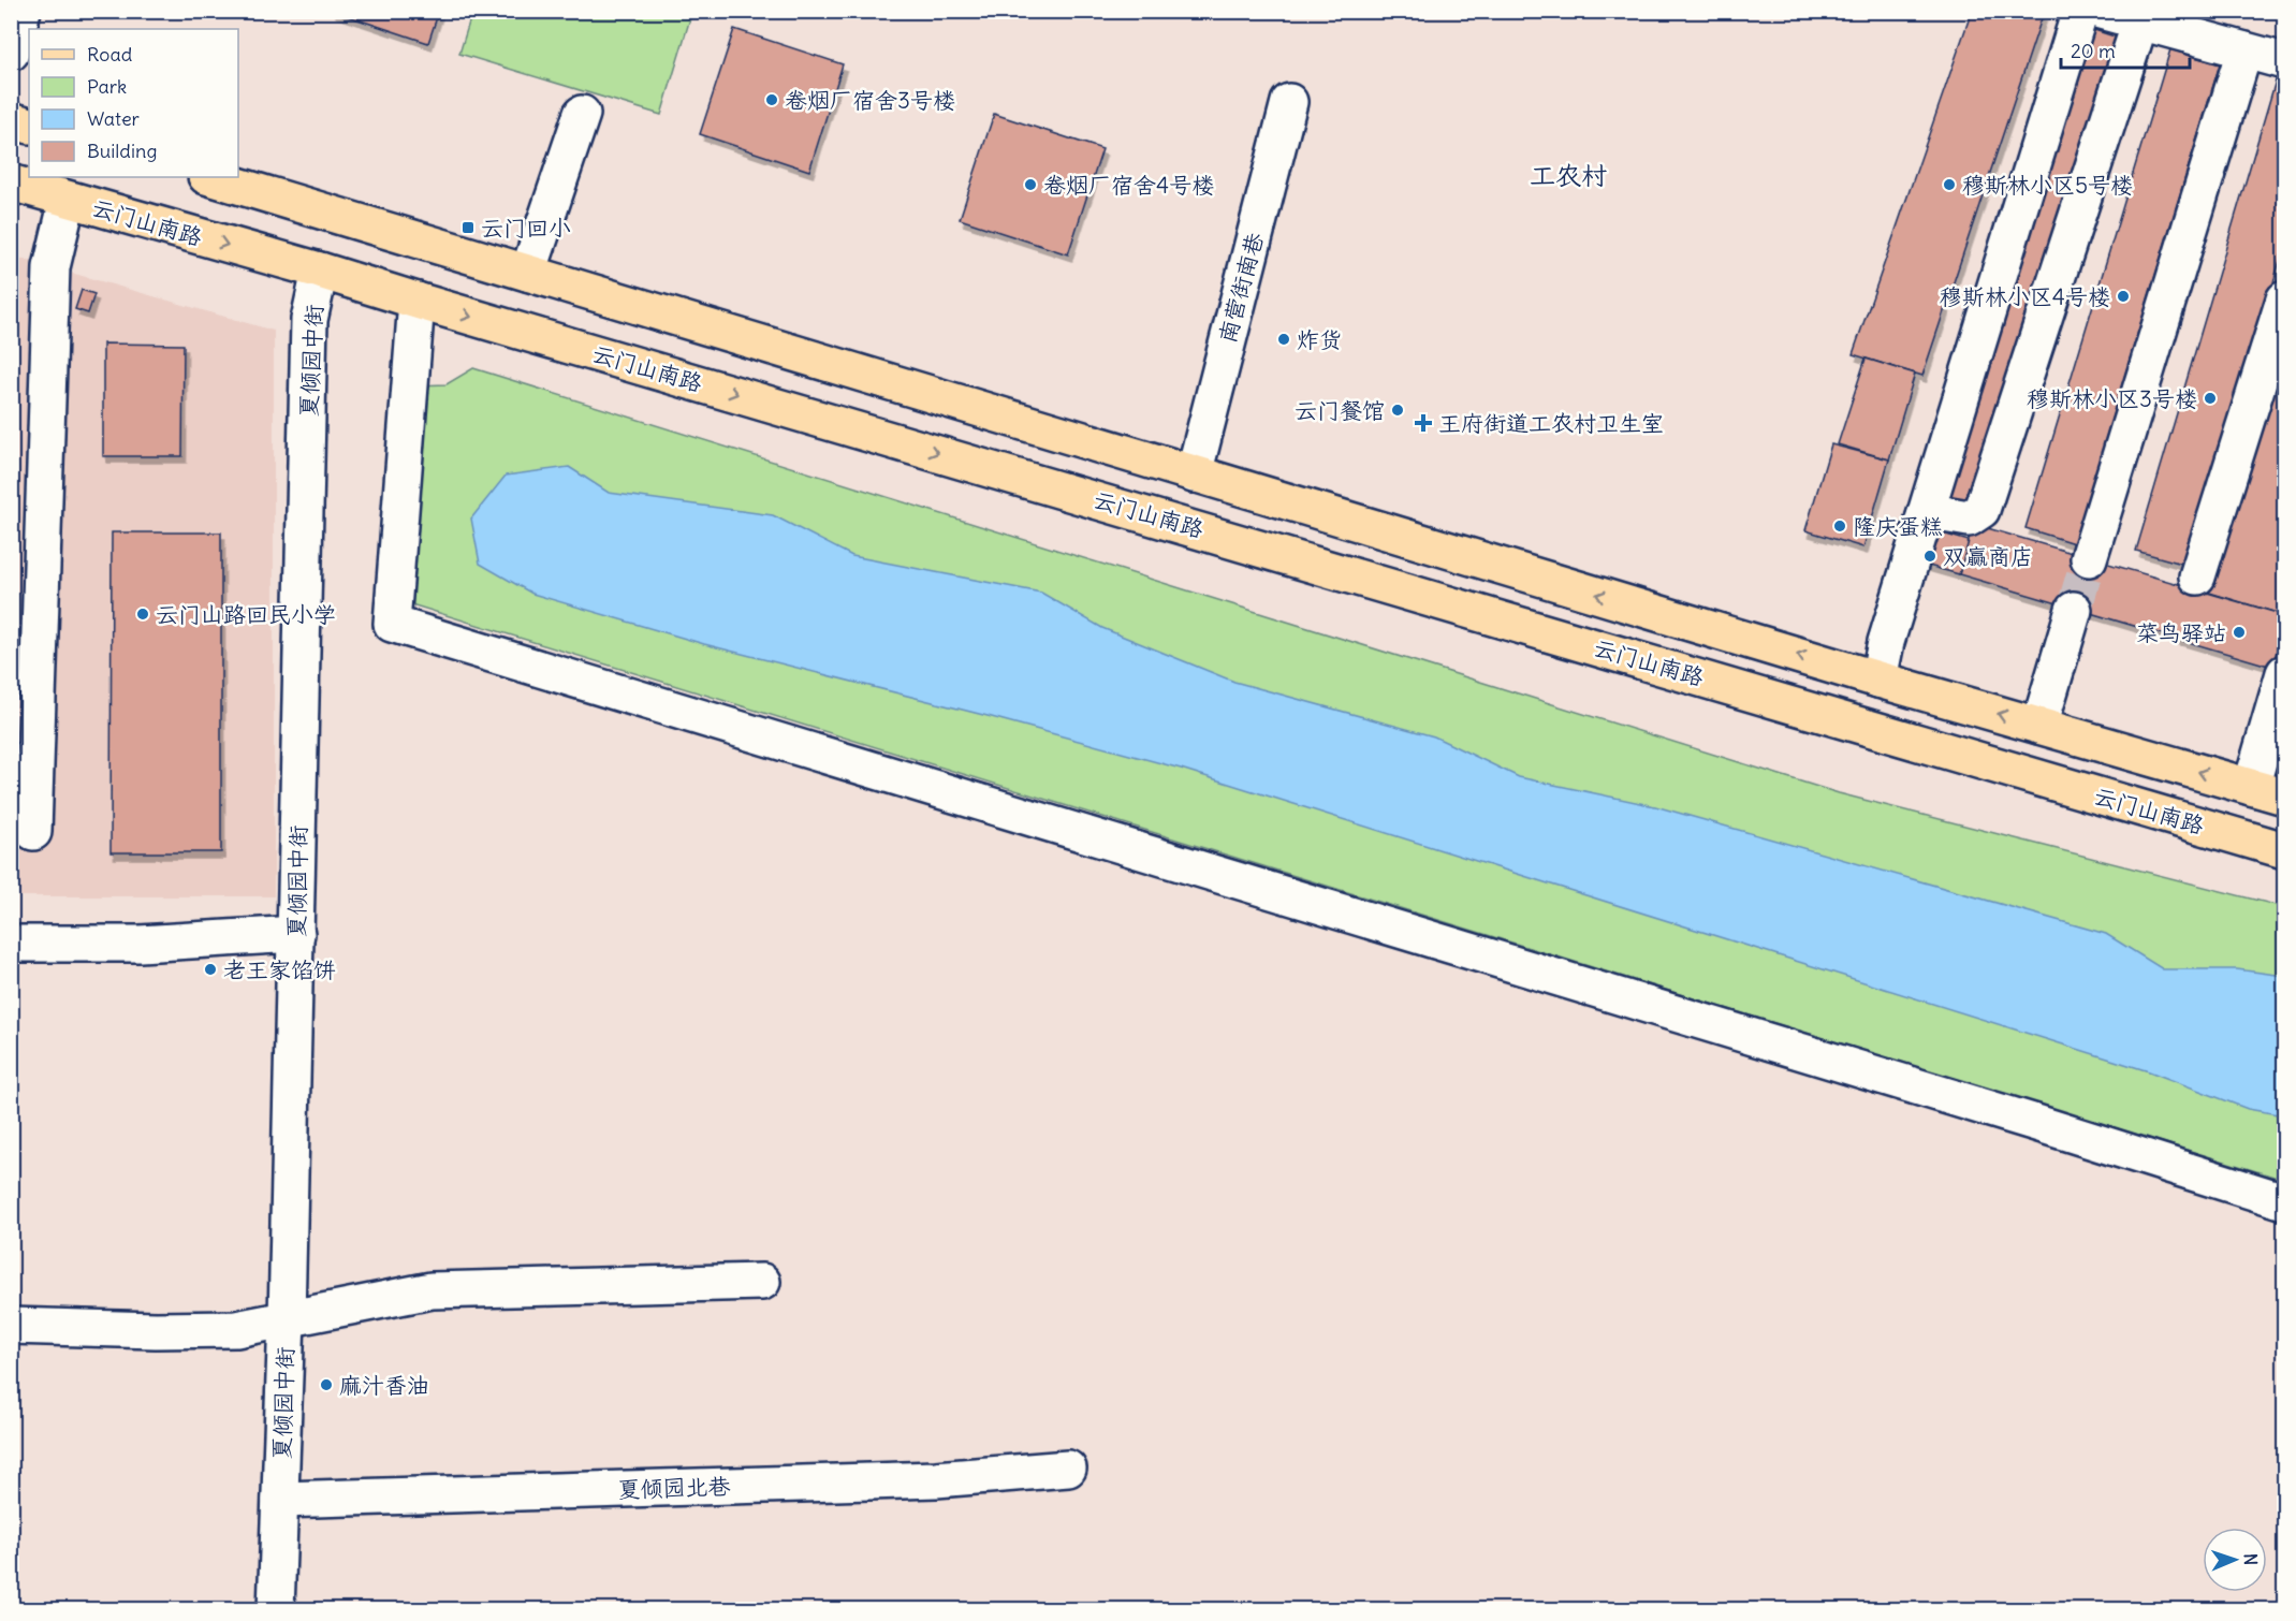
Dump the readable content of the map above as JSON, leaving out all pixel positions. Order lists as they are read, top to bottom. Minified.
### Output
{"streets":{"main road":["云门山南路"],"street":["南营街南巷","夏倾园中街","夏倾园北巷"]},"crossings":[["云门山南路","夏倾园中街"],["夏倾园中街","夏倾园北巷"]],"districts":["工农村"],"places":{"other":["卷烟厂宿舍3号楼","卷烟厂宿舍4号楼","穆斯林小区5号楼","穆斯林小区4号楼","炸货","穆斯林小区3号楼","云门餐馆","隆庆蛋糕","双赢商店","云门山路回民小学","菜鸟驿站","老王家馅饼","麻汁香油"],"transit":["云门回小"],"health":["王府街道工农村卫生室"]},"legend":["Road","Park","Water","Building"],"scale_bar":"20 m","north":"right"}
